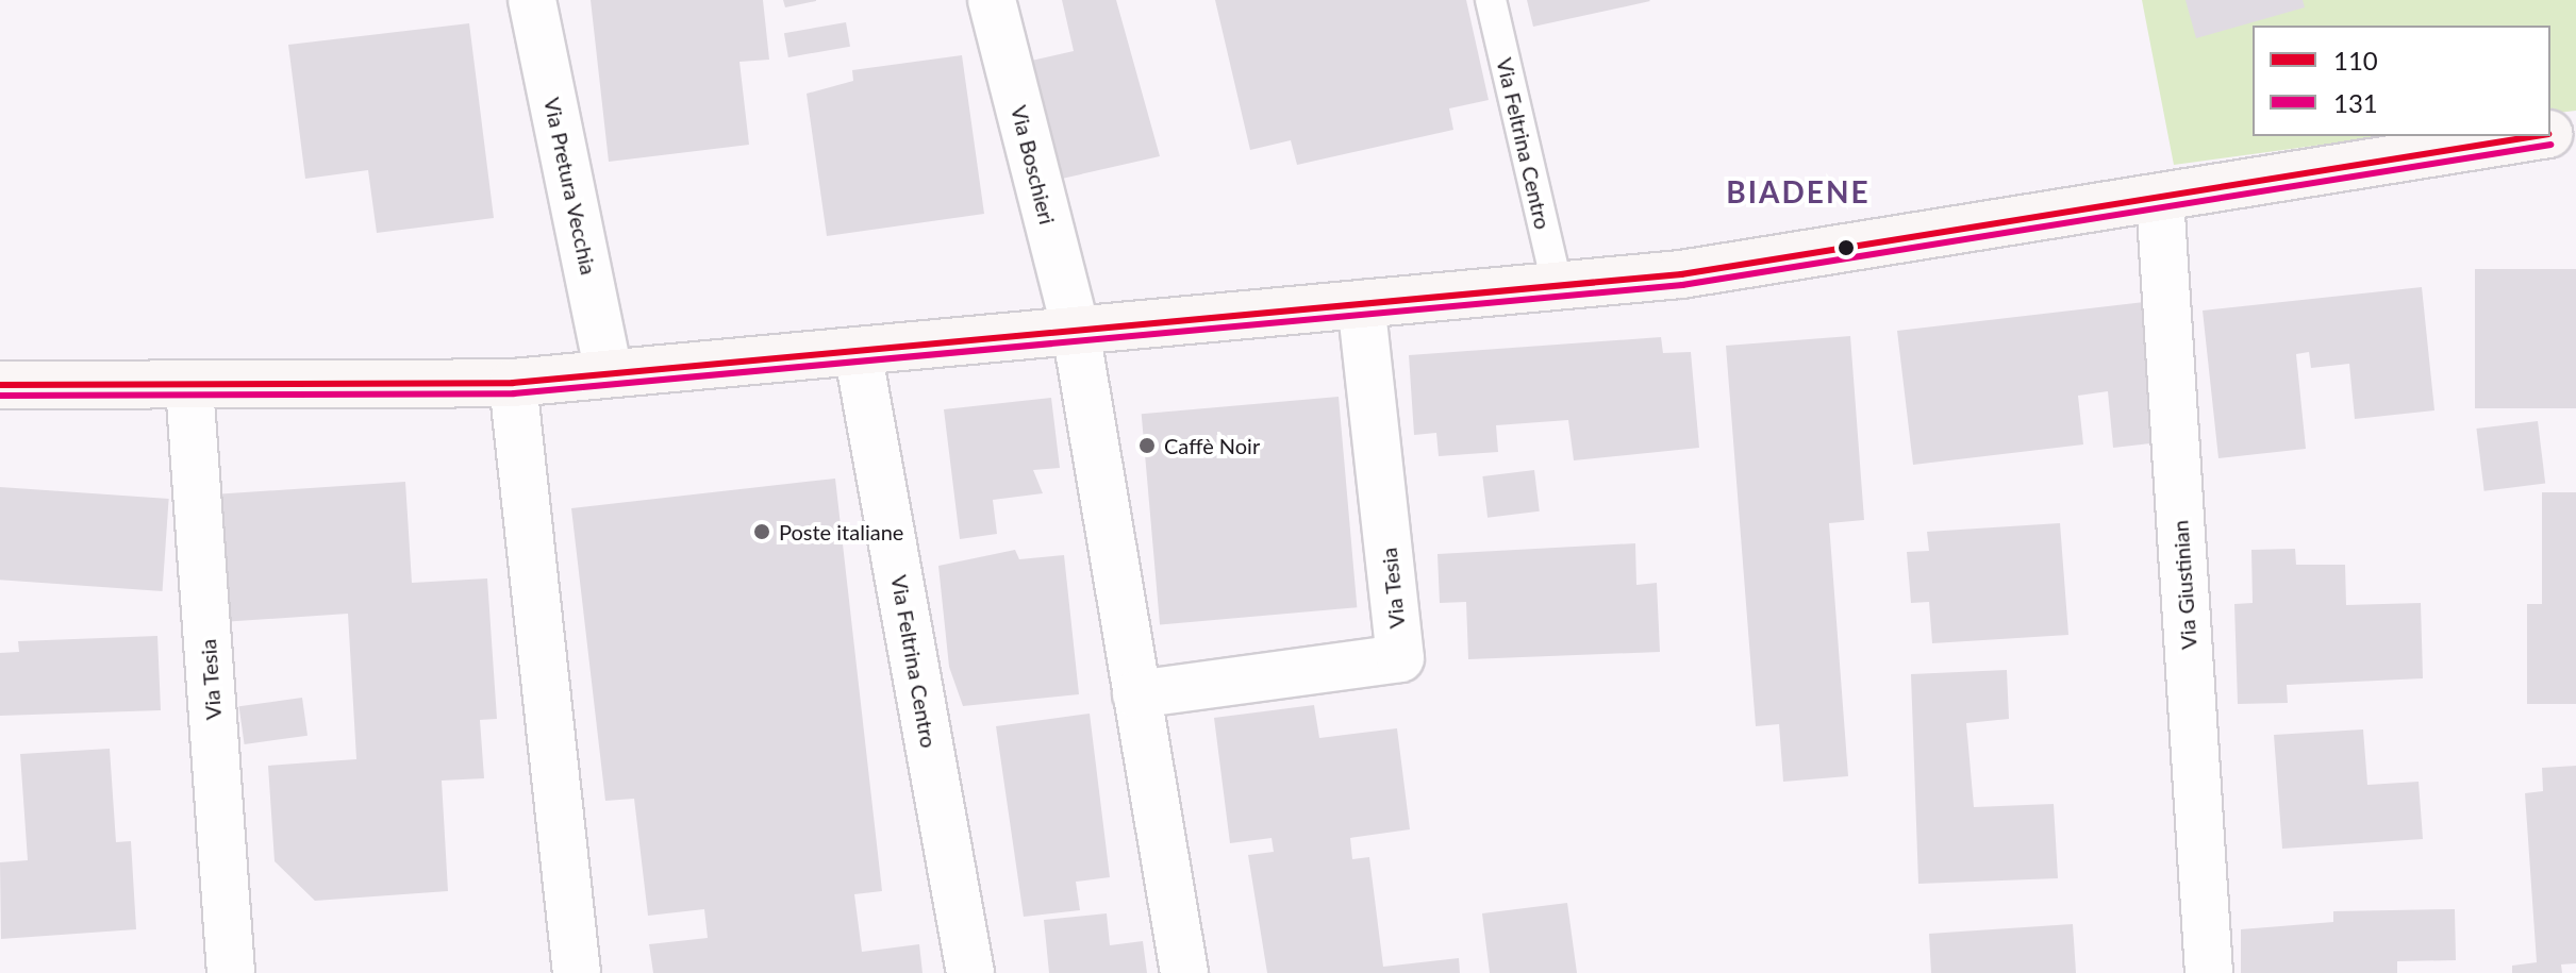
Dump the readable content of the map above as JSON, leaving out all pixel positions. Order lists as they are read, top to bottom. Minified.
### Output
{"streets":{"street":["Via Feltrina Centro","Via Boschieri","Via Pretura Vecchia","Via Giustinian","Via Tesia"]},"districts":["BIADENE"],"places":["Caffè Noir","Poste italiane"],"lines":["transit line 110","transit line 131"],"legend":["110","131"]}
